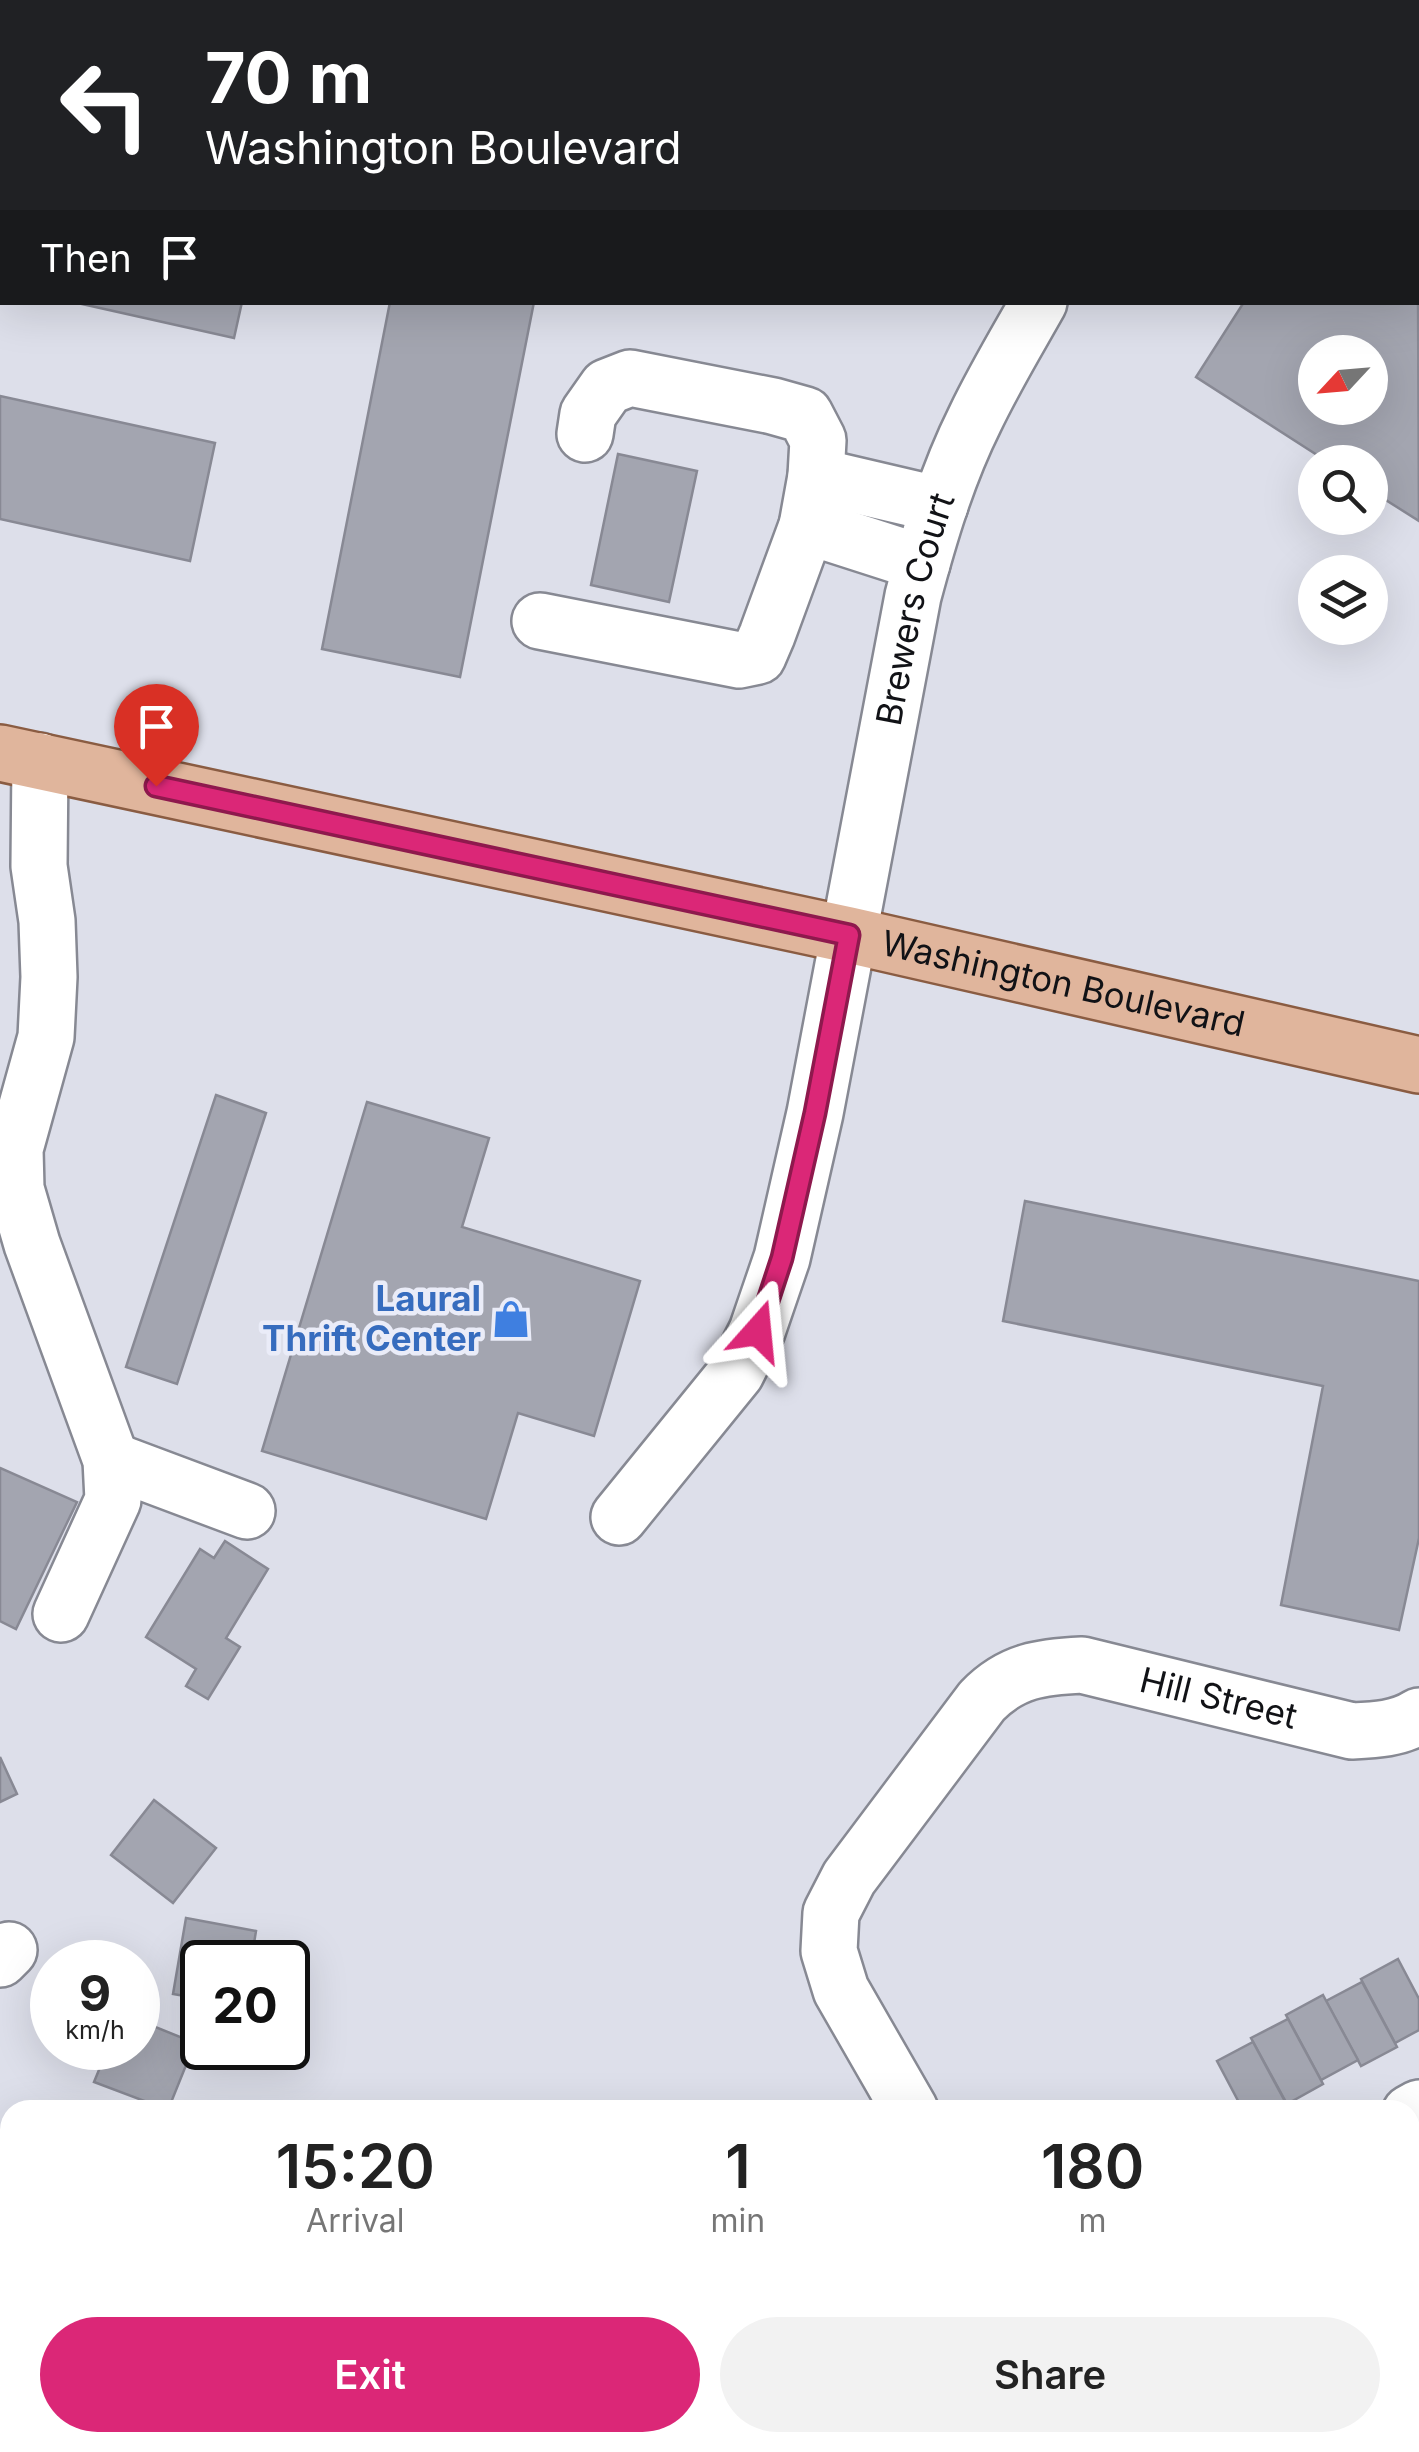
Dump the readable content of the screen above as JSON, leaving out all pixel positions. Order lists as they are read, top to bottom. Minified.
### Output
{"streets":{"main road":["Washington Boulevard"],"street":["Brewers Court","Hill Street"]},"crossings":[["Brewers Court","Washington Boulevard"]],"places":{"shop":["Laural Thrift Center"]},"north":"bottom left","page":{"turn":["70 m","Washington Boulevard"],"then":"Then","speed":"9 km/h","limit":"20","eta":["15:20","Arrival","1","min","180","m"],"buttons":["Exit","Share"]}}
